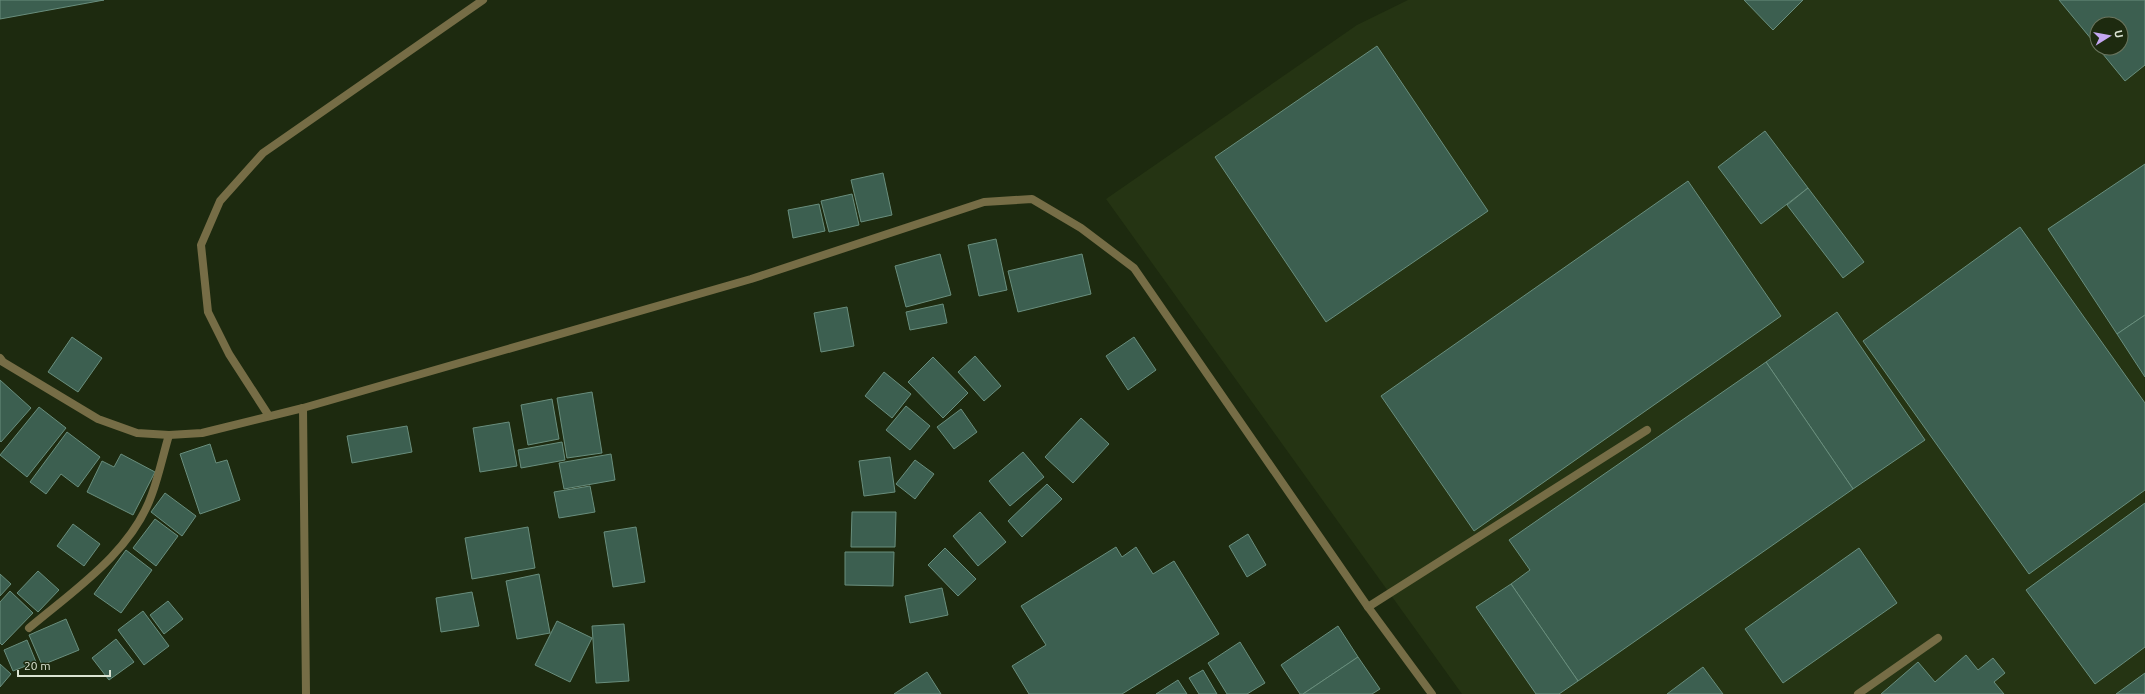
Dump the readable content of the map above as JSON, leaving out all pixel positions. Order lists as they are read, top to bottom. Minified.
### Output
{"scale_bar":"20 m","north":"right"}
